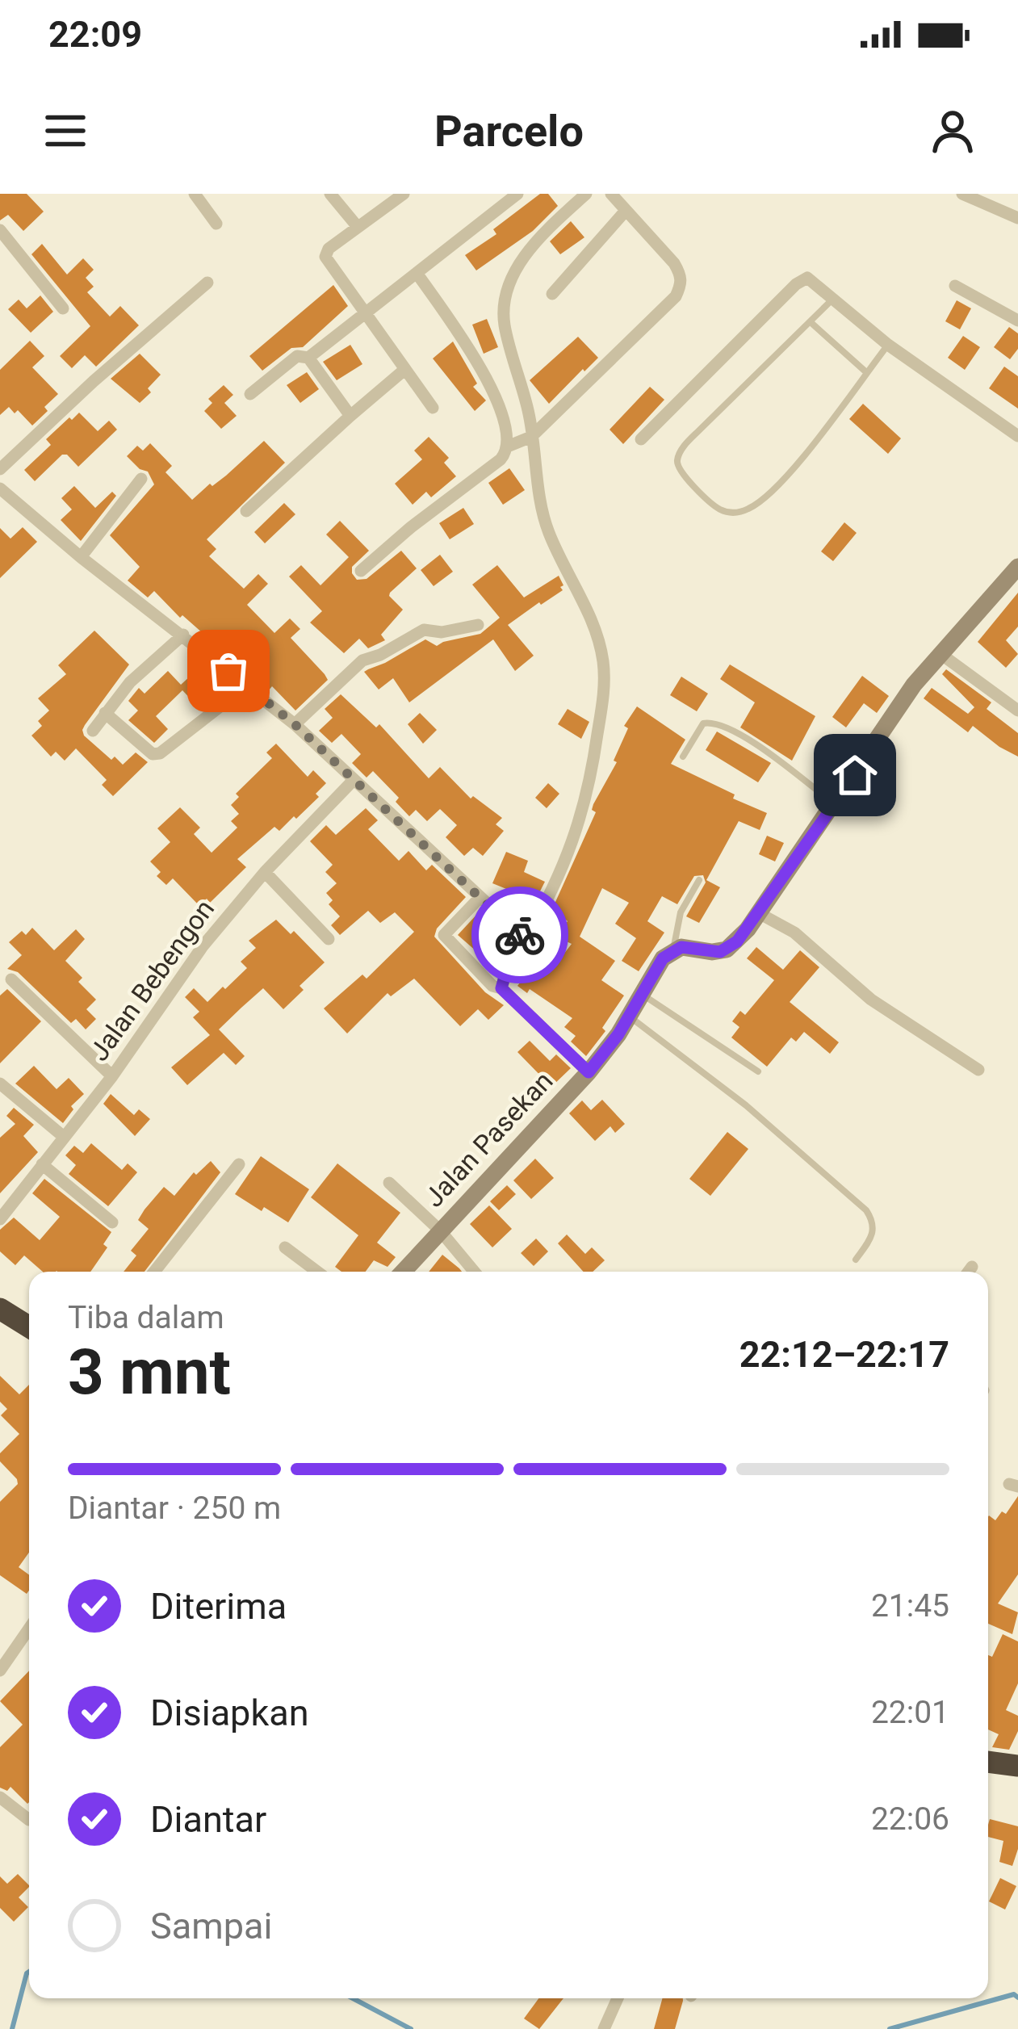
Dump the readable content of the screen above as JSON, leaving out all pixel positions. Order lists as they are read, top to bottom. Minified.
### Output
{"streets":{"street":["Jalan Bebengon","Jalan Pasekan"]},"page":{"status":"22:09","header":"Parcelo","heading":["3 mnt","Tiba dalam","22:12–22:17"],"bar":"Diantar · 250 m","list":[["Diterima","21:45"],["Disiapkan","22:01"],["Diantar","22:06"],"Sampai"]}}
